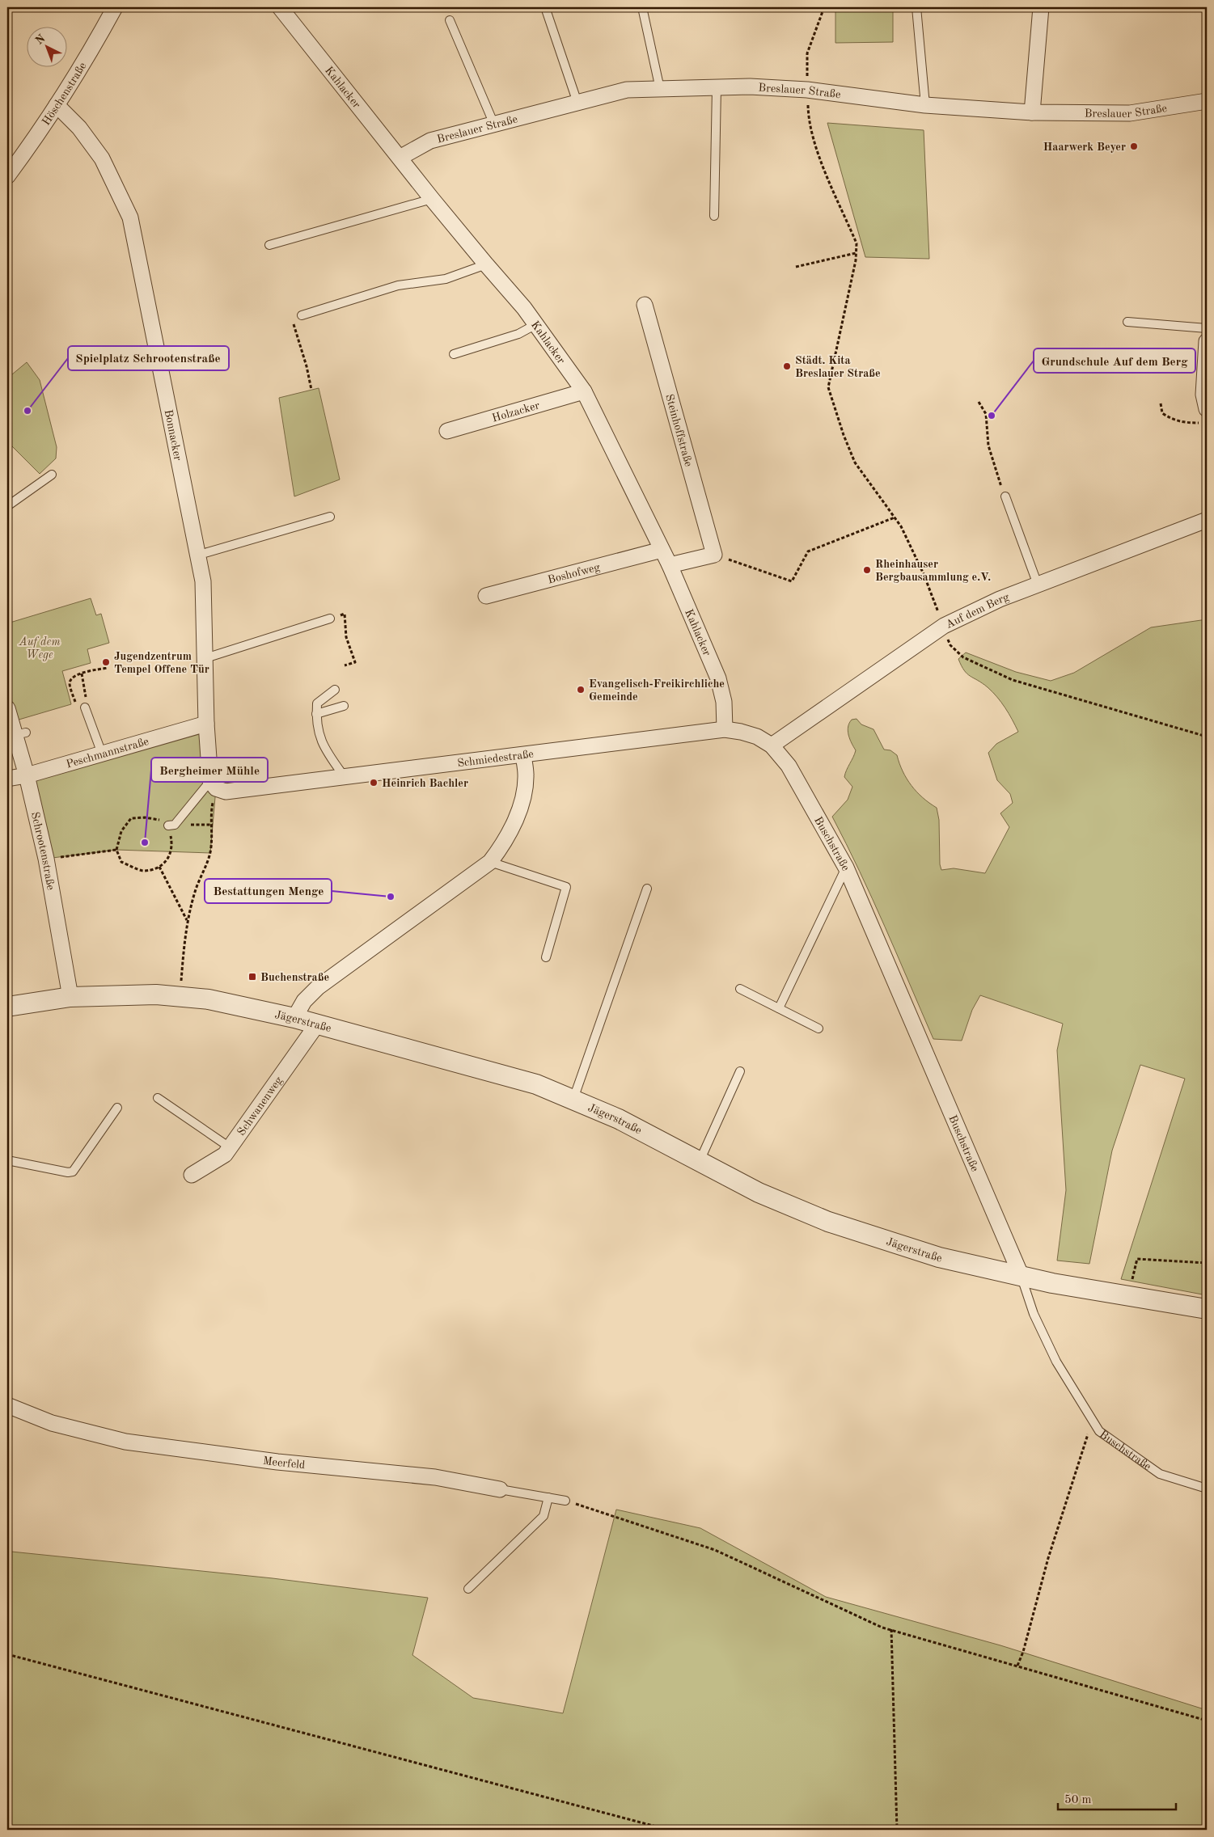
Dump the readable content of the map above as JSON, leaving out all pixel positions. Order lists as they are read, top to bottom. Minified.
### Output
{"streets":{"street":["Kahlacker","Breslauer Straße","Höschenstraße","Holzacker","Steinhoffstraße","Bonnacker","Boshofweg","Auf dem Berg","Peschmannstraße","Schmiedestraße","Buschstraße","Schrootenstraße","Jägerstraße","Schwanenweg","Meerfeld"]},"crossings":[["Kahlacker","Breslauer Straße"],["Kahlacker","Holzacker"],["Kahlacker","Boshofweg"],["Kahlacker","Schmiedestraße"],["Höschenstraße","Bonnacker"],["Bonnacker","Peschmannstraße"],["Bonnacker","Schmiedestraße"],["Auf dem Berg","Schmiedestraße"],["Auf dem Berg","Buschstraße"],["Peschmannstraße","Schrootenstraße"],["Schmiedestraße","Buschstraße"],["Buschstraße","Jägerstraße"],["Schrootenstraße","Jägerstraße"],["Jägerstraße","Schwanenweg"]],"parks":["Auf dem Wege"],"places":{"other":["Haarwerk Beyer","Städt. Kita Breslauer Straße","Spielplatz Schrootenstraße","Grundschule Auf dem Berg","Rheinhauser Bergbausammlung e.V.","Jugendzentrum Tempel Offene Tür","Evangelisch-Freikirchliche Gemeinde","Heinrich Bachler","Bergheimer Mühle","Bestattungen Menge"],"transit":["Buchenstraße"]},"scale_bar":"50 m","north":"top left"}
